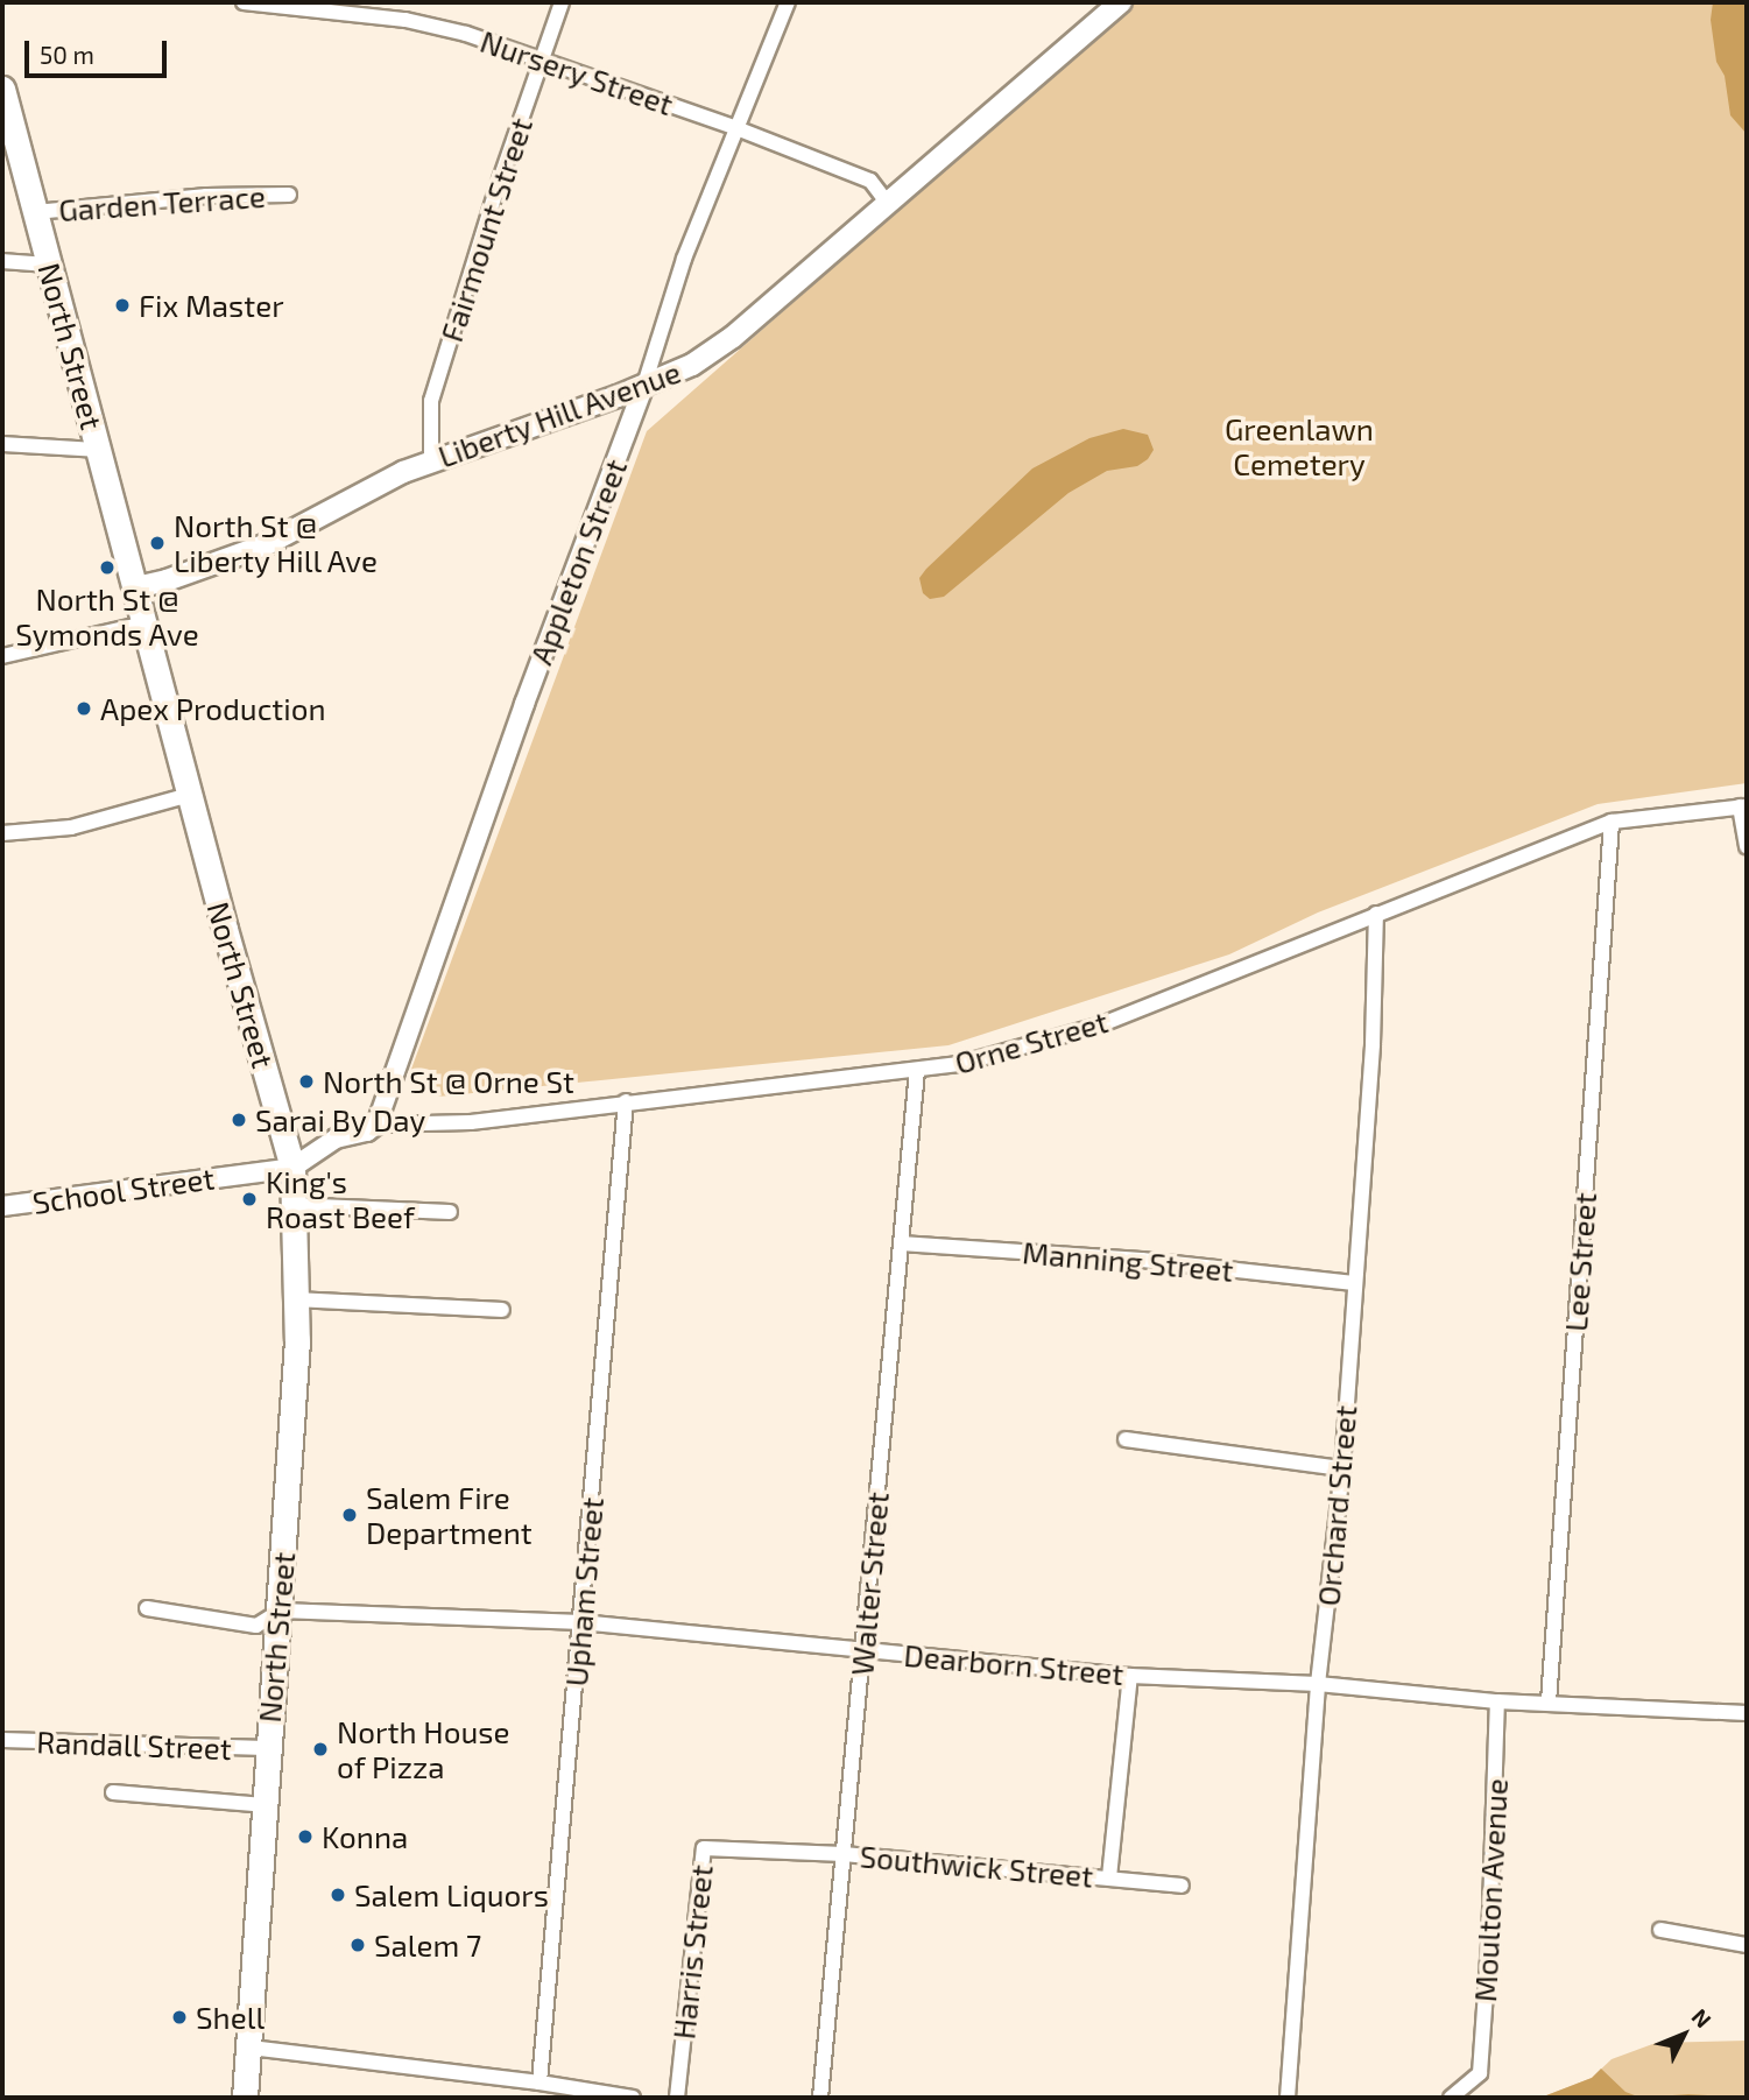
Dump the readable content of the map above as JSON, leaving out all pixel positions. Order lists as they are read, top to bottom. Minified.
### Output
{"streets":{"highway":["North Street"],"main road":["Liberty Hill Avenue"],"street":["Nursery Street","Garden Terrace","Fairmount Street","Appleton Street","Orne Street","School Street","Manning Street","Lee Street","Orchard Street","Walter Street","Upham Street","Dearborn Street","Randall Street","Southwick Street","Moulton Avenue","Harris Street"]},"crossings":[["Nursery Street","Fairmount Street"],["Nursery Street","Liberty Hill Avenue"],["Nursery Street","Appleton Street"],["Garden Terrace","North Street"],["Fairmount Street","Liberty Hill Avenue"],["North Street","Liberty Hill Avenue"],["North Street","Orne Street"],["North Street","School Street"],["North Street","Dearborn Street"],["North Street","Randall Street"],["Liberty Hill Avenue","Appleton Street"],["Appleton Street","Orne Street"],["Orne Street","School Street"],["Orne Street","Lee Street"],["Orne Street","Orchard Street"],["Orne Street","Walter Street"],["Orne Street","Upham Street"],["Manning Street","Orchard Street"],["Manning Street","Walter Street"],["Lee Street","Dearborn Street"],["Orchard Street","Dearborn Street"],["Walter Street","Dearborn Street"],["Walter Street","Southwick Street"],["Walter Street","Harris Street"],["Upham Street","Dearborn Street"],["Dearborn Street","Southwick Street"],["Dearborn Street","Moulton Avenue"],["Southwick Street","Harris Street"]],"parks":["Greenlawn Cemetery"],"places":["Fix Master","North St @ Liberty Hill Ave","North St @ Symonds Ave","Apex Production","North St @ Orne St","Sarai By Day","King's Roast Beef","Salem Fire Department","North House of Pizza","Konna","Salem Liquors","Salem 7","Shell"],"scale_bar":"50 m","north":"top right"}
